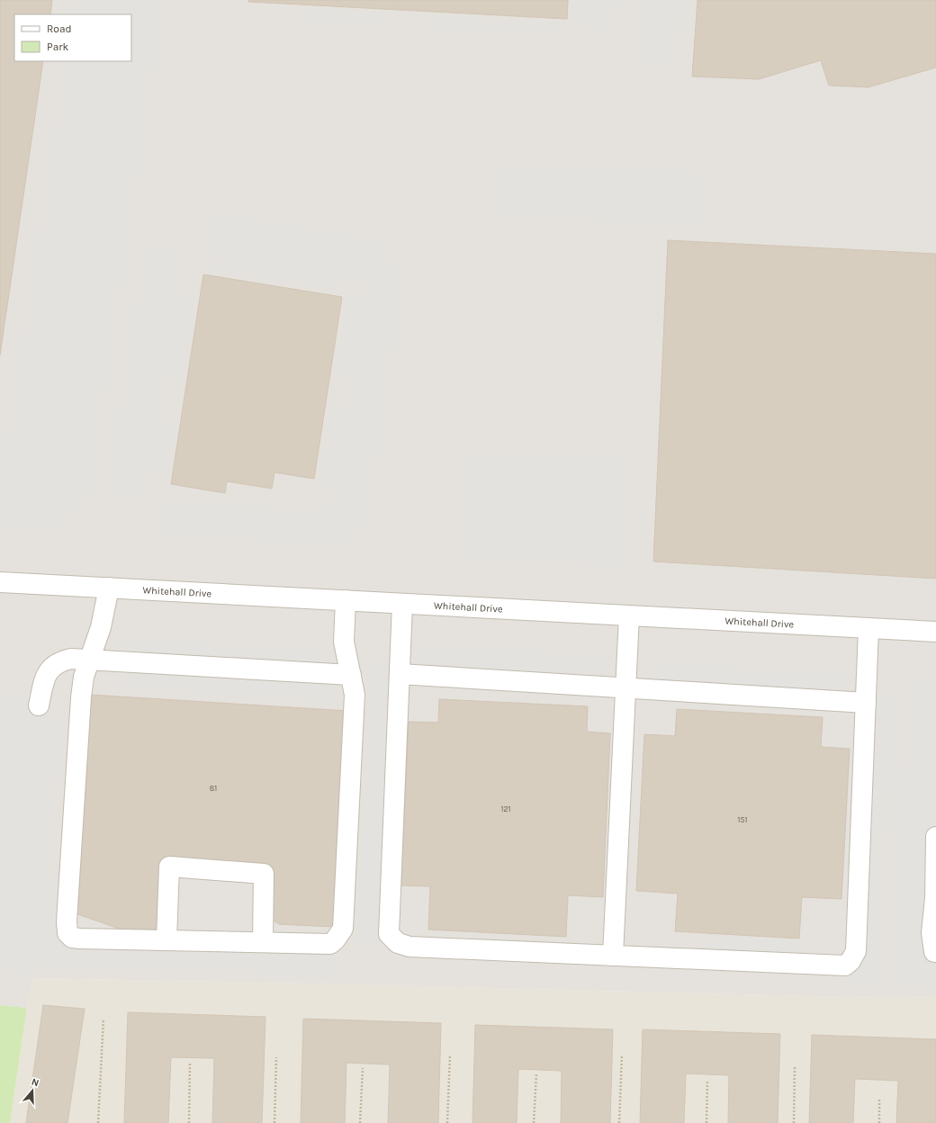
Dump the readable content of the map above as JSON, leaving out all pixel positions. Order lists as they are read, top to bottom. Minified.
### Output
{"streets":{"street":["Whitehall Drive"]},"house_numbers":["81","121","151"],"legend":["Road","Park"],"north":"top"}
